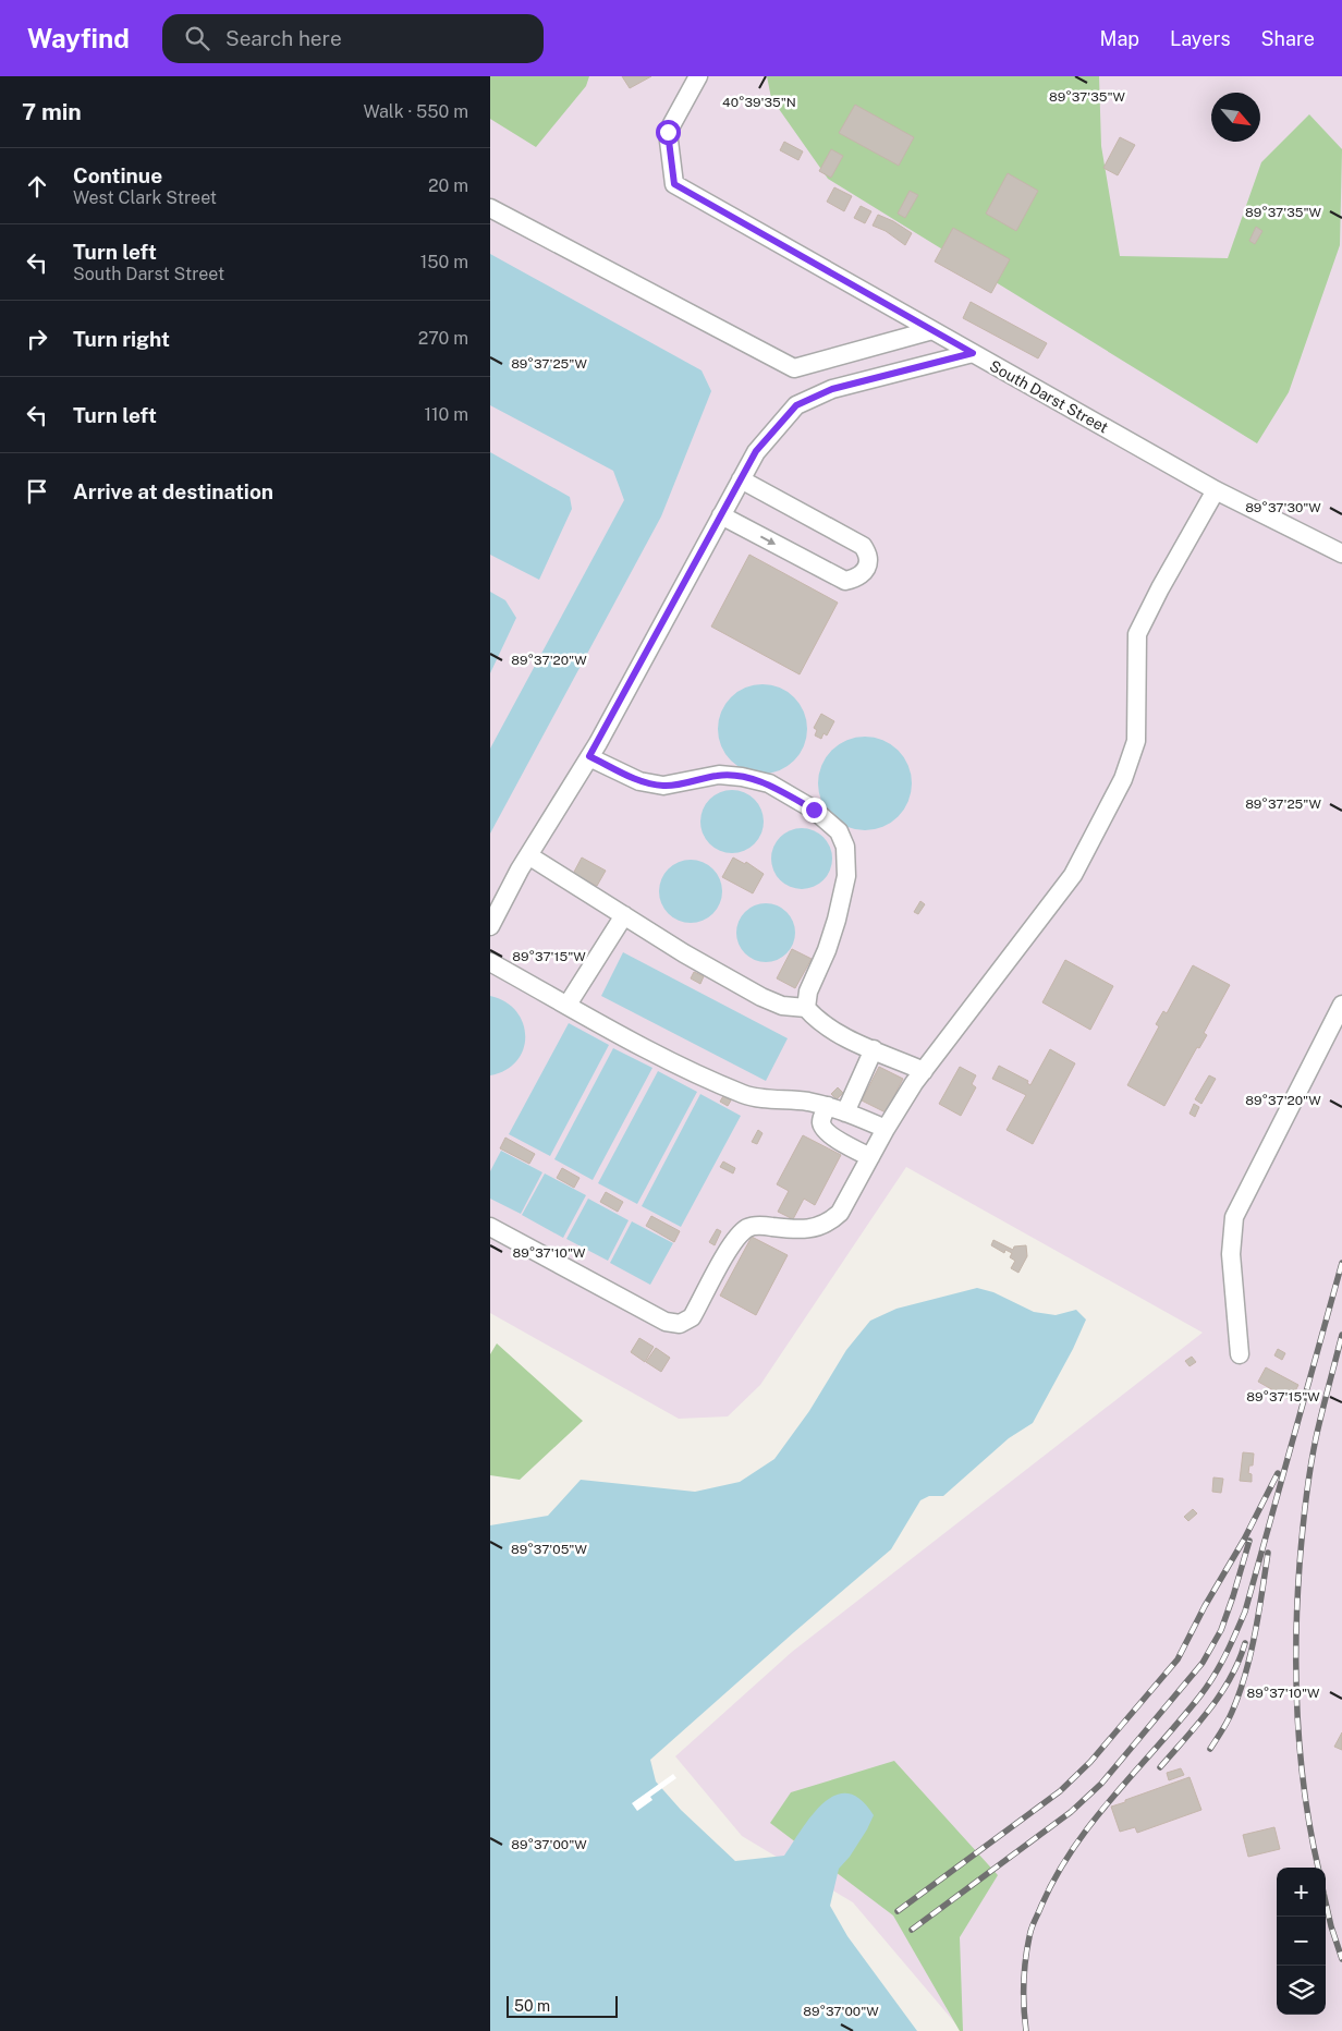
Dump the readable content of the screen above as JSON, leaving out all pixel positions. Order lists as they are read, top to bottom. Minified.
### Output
{"streets":{"street":["South Darst Street"]},"scale_bar":"50 m","north":"bottom right","page":{"header":"Wayfind","search":"Search here","nav":["Map","Layers","Share"],"heading":["7 min","Walk · 550 m"],"list":[["Continue","West Clark Street","20 m"],["Turn left","South Darst Street","150 m"],["Turn right","270 m"],["Turn left","110 m"],"Arrive at destination"],"map_buttons":["+","−"],"scale":"50 m"},"coordinates":["89°37'35\"W","40°39'35\"N","89°37'25\"W","89°37'30\"W","89°37'20\"W","89°37'15\"W","89°37'10\"W","89°37'05\"W","89°37'00\"W"]}
